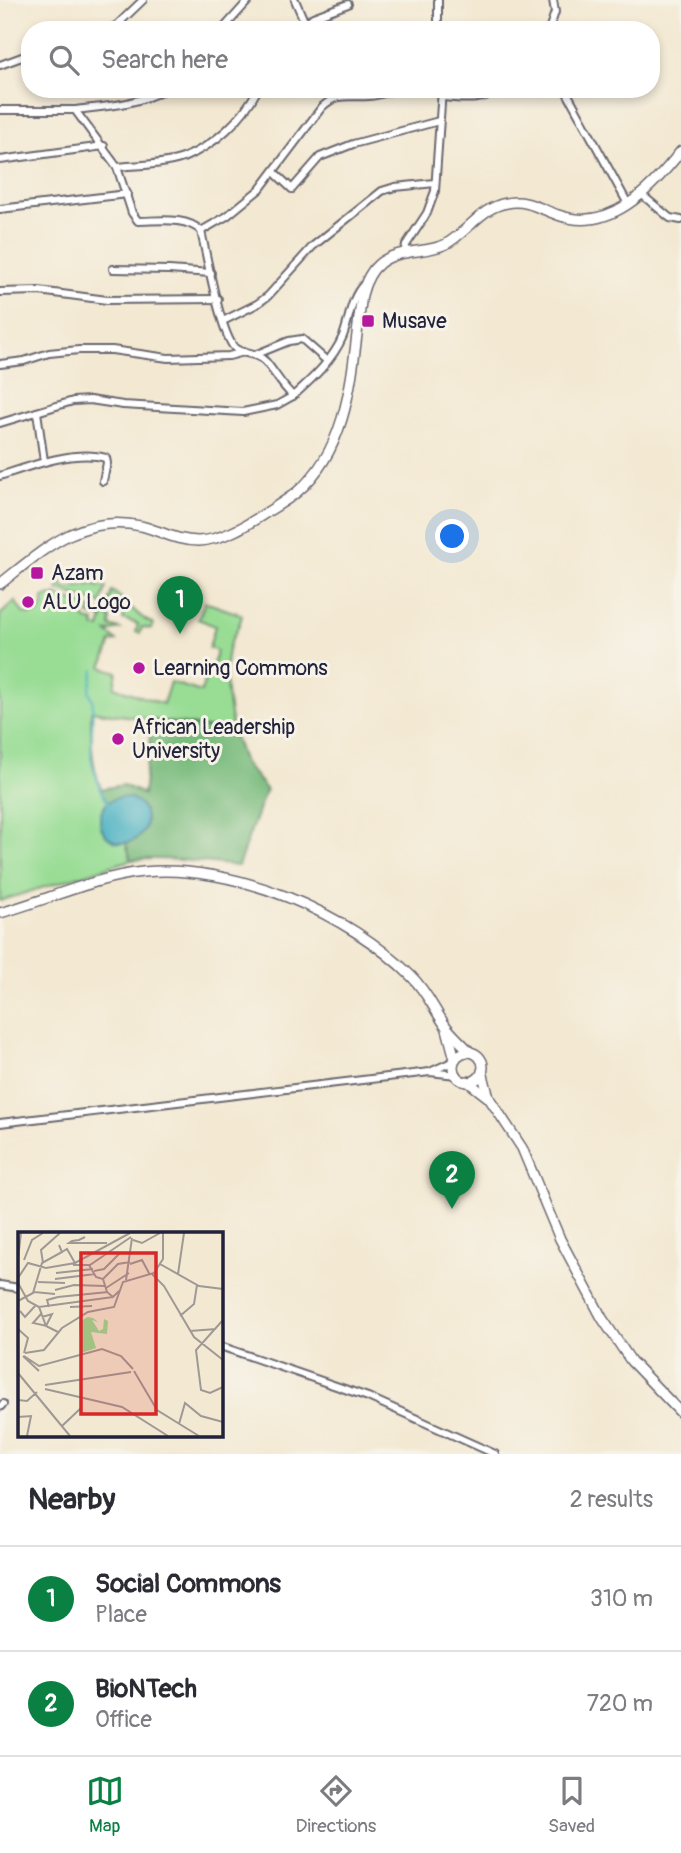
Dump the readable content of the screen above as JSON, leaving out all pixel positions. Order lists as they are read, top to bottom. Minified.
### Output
{"places":{"transit":["Musave","Azam"],"other":["ALU Logo","Learning Commons","African Leadership University"]},"page":{"search":"Search here","pins":["1","2"],"heading":["Nearby","2 results"],"list":[{"mark":"1","name":"Social Commons","note":"Place","value":"310 m"},{"mark":"2","name":"BioNTech","note":"Office","value":"720 m"}],"nav":["Map","Directions","Saved"]}}
